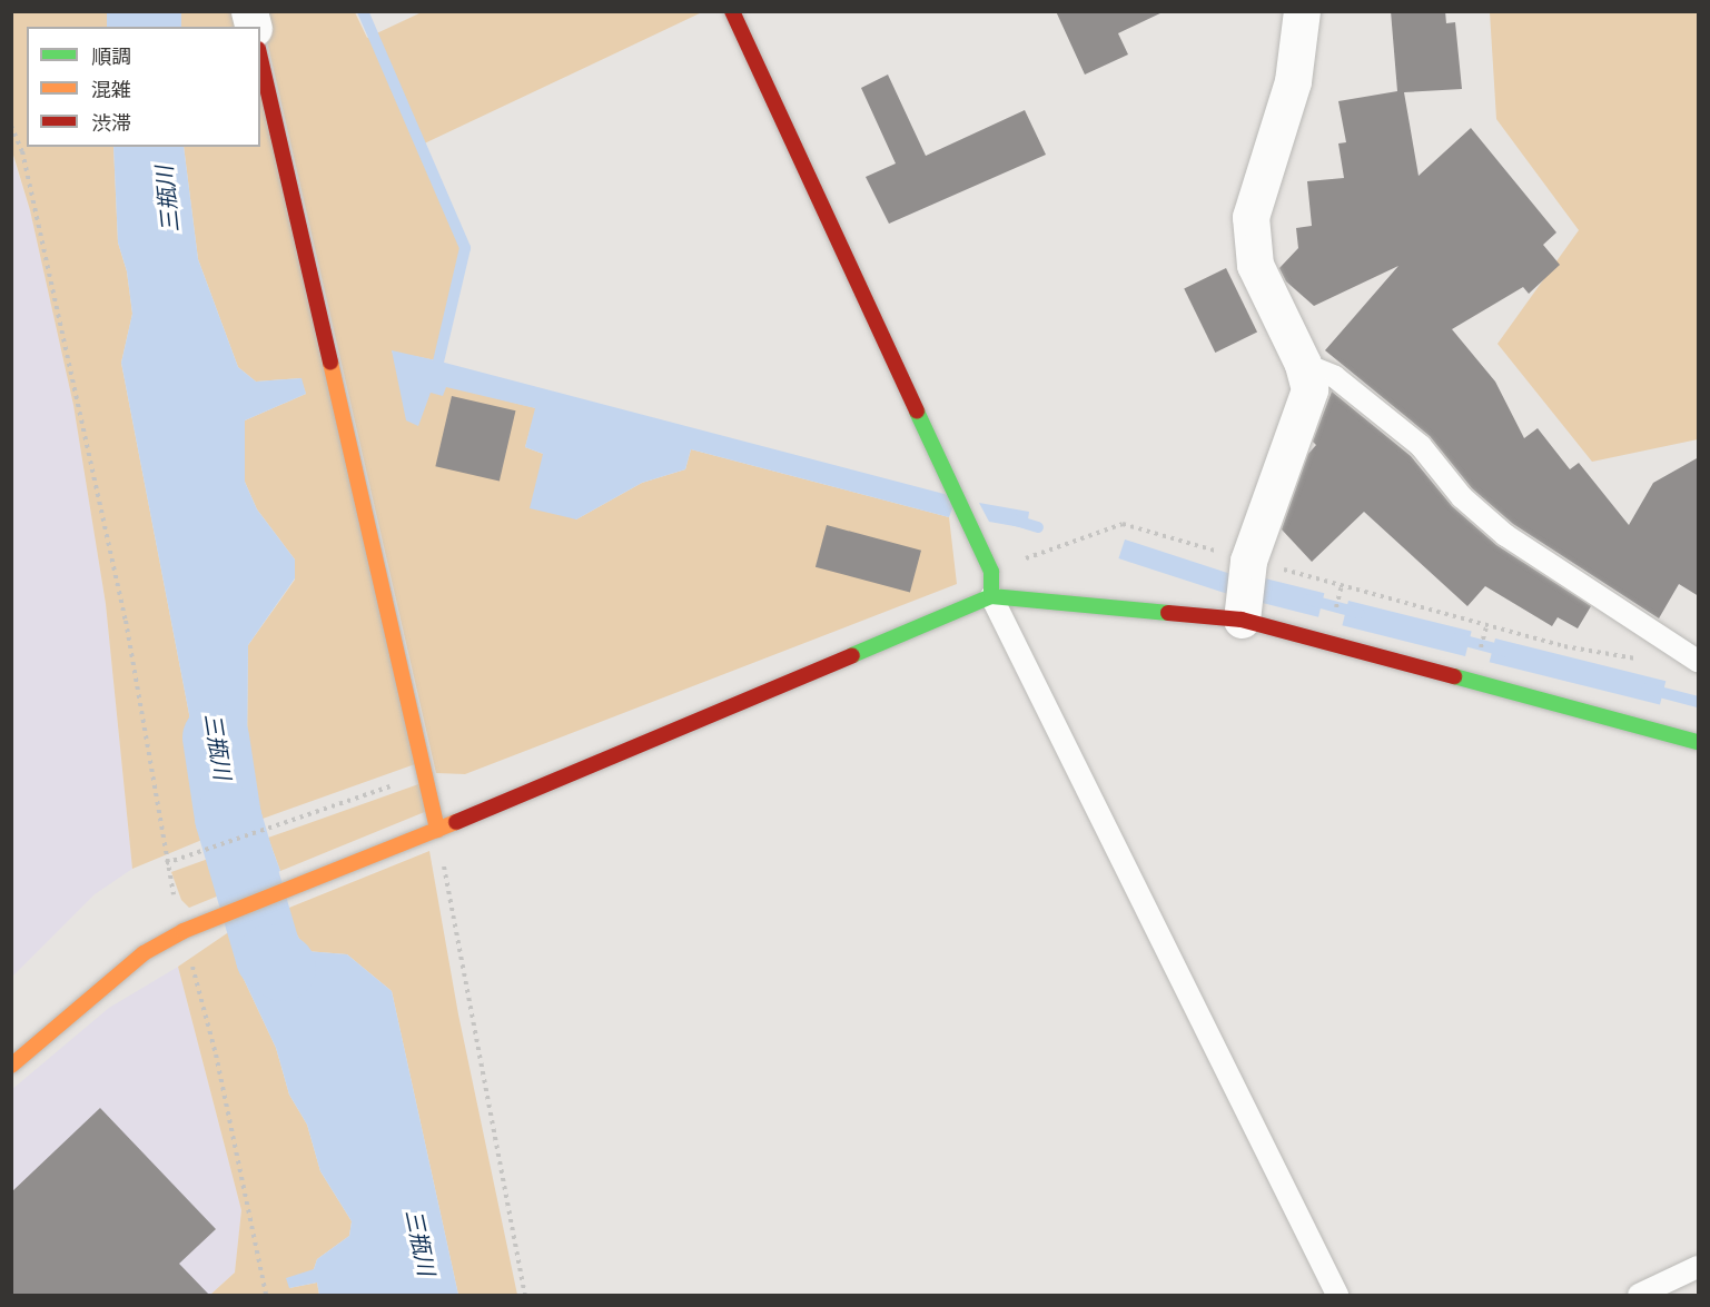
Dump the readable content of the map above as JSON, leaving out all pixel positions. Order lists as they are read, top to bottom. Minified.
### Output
{"water":["三瓶川"],"legend":["順調","混雑","渋滞"]}
